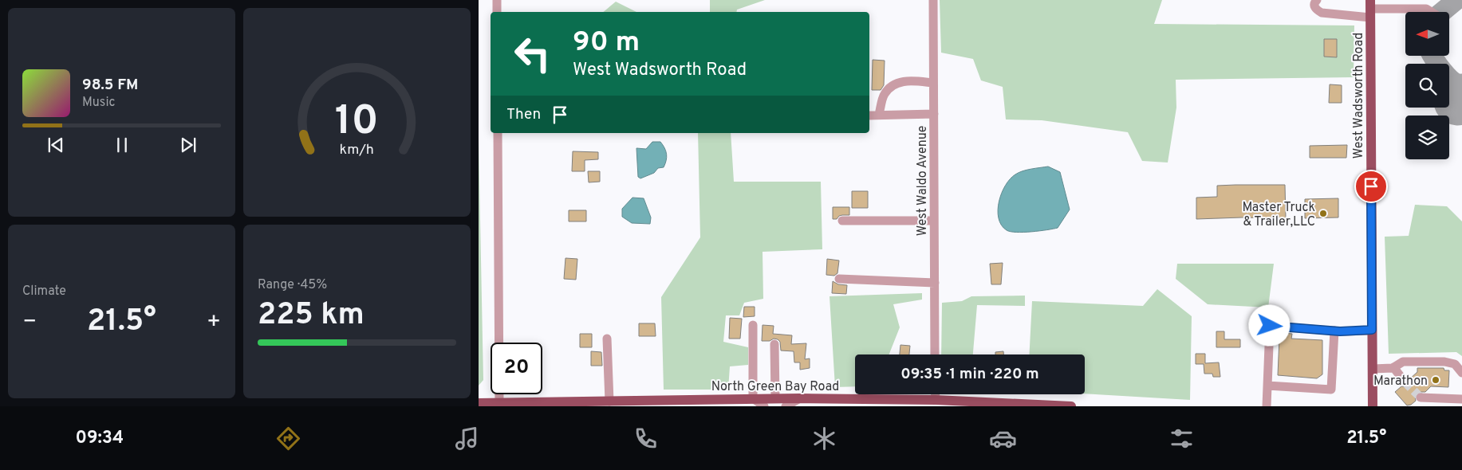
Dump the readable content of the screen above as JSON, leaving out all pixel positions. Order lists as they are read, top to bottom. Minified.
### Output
{"streets":{"main road":["West Wadsworth Road","North Green Bay Road"],"street":["West Waldo Avenue"]},"places":["Master Truck & Trailer,LLC","Marathon"],"north":"left","page":{"turn":["90 m","West Wadsworth Road"],"song":["98.5 FM","Music"],"then":"Then","tile":["Climate",["Range · 45%","225 km"]],"heat":["−","21.5°","+"],"limit":"20","trip":"09:35 · 1 min · 220 m","tabs":["09:34","21.5°"],"gauge":["10","km/h"]}}
